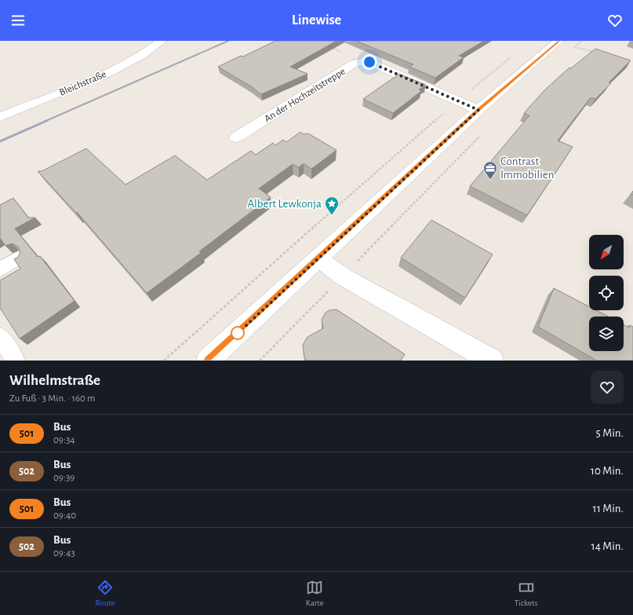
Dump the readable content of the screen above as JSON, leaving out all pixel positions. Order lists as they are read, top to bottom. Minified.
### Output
{"streets":{"street":["Bleichstraße","An der Hochzeitstreppe"]},"places":{"office":["Contrast Immobilien"],"place":["Albert Lewkonja"]},"lines":["bus line 501"],"north":"bottom left","page":{"header":"Linewise","heading":["Wilhelmstraße","Zu Fuß · 3 Min. · 160 m"],"list":[{"mark":"501","name":"Bus","note":"09:34","value":"5 Min."},{"mark":"502","name":"Bus","note":"09:39","value":"10 Min."},{"mark":"501","name":"Bus","note":"09:40","value":"11 Min."},{"mark":"502","name":"Bus","note":"09:43","value":"14 Min."}],"tabs":["Route","Karte","Tickets"]}}
